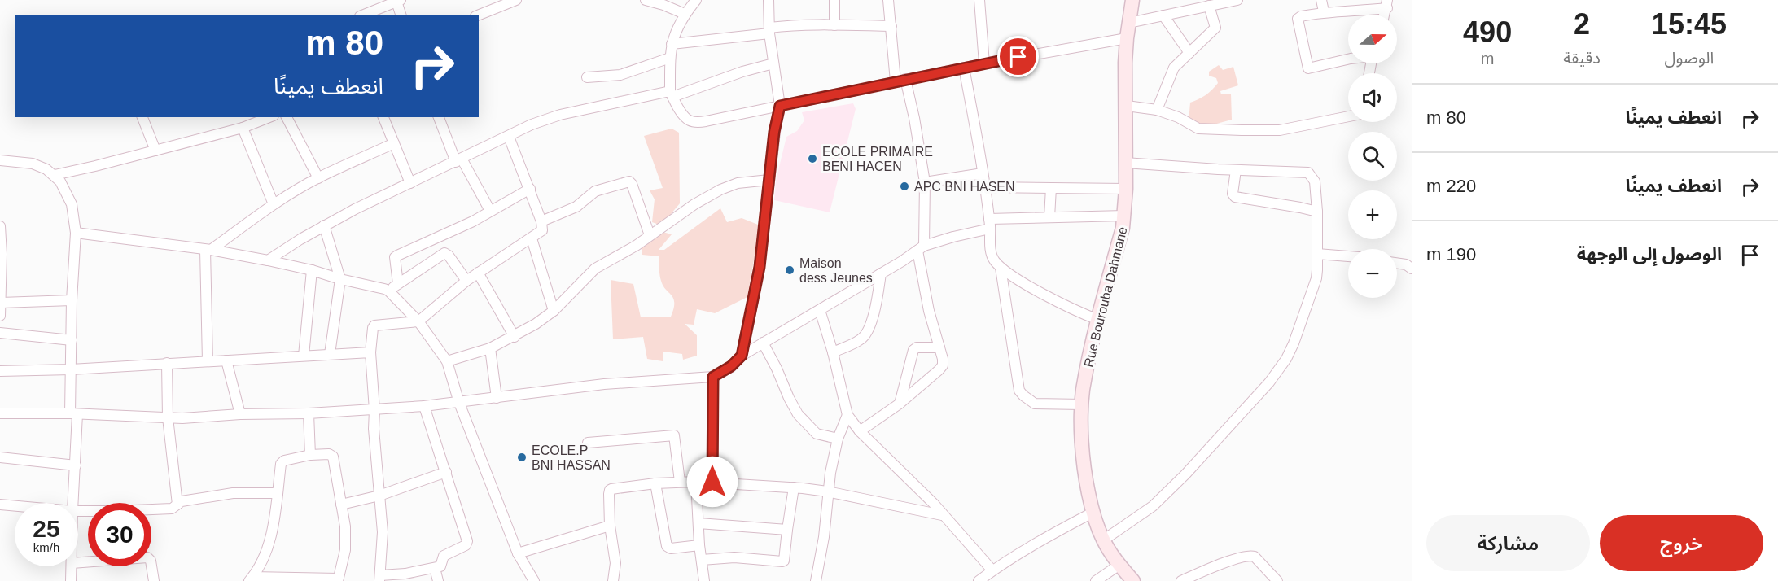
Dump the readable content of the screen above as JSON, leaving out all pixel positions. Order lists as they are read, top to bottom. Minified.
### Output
{"streets":{"street":["Rue Bourouba Dahmane"]},"places":["ECOLE PRIMAIRE BENI HACEN","APC BNI HASEN","Maison dess Jeunes","ECOLE.P BNI HASSAN"],"north":"right","page":{"eta":["15:45","الوصول","2","دقيقة","490","m"],"map_buttons":["+","−"],"turn":["80 m","انعطف يمينًا"],"list":[{"name":"انعطف يمينًا","value":"80 m"},{"name":"انعطف يمينًا","value":"220 m"},{"name":"الوصول إلى الوجهة","value":"190 m"}],"speed":"25 km/h","limit":"30","buttons":["خروج","مشاركة"]}}
